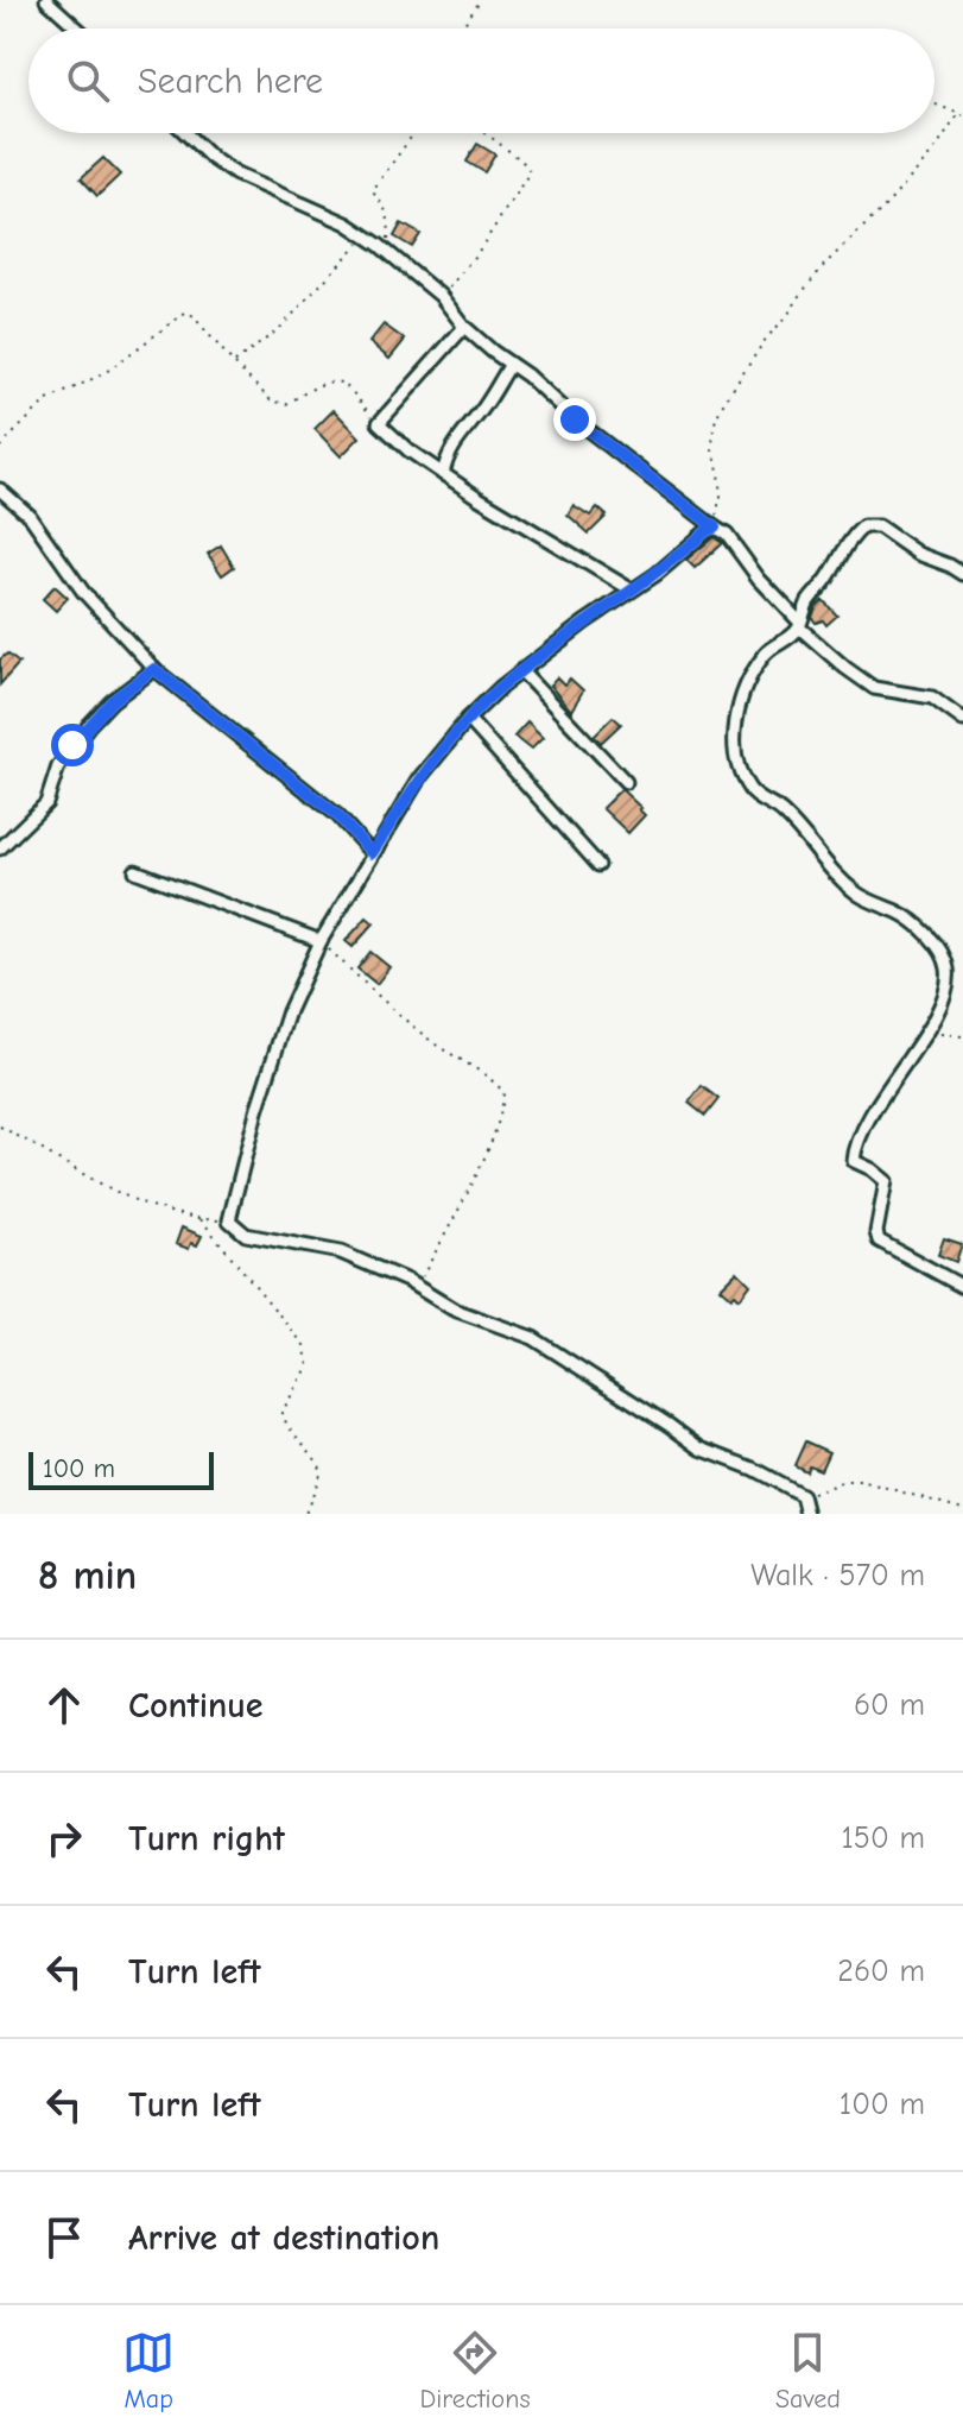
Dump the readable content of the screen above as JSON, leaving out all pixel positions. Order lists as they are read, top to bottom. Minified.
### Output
{"scale_bar":"100 m","page":{"search":"Search here","scale":"100 m","heading":["8 min","Walk · 570 m"],"list":[["Continue","60 m"],["Turn right","150 m"],["Turn left","260 m"],["Turn left","100 m"],"Arrive at destination"],"nav":["Map","Directions","Saved"]}}
